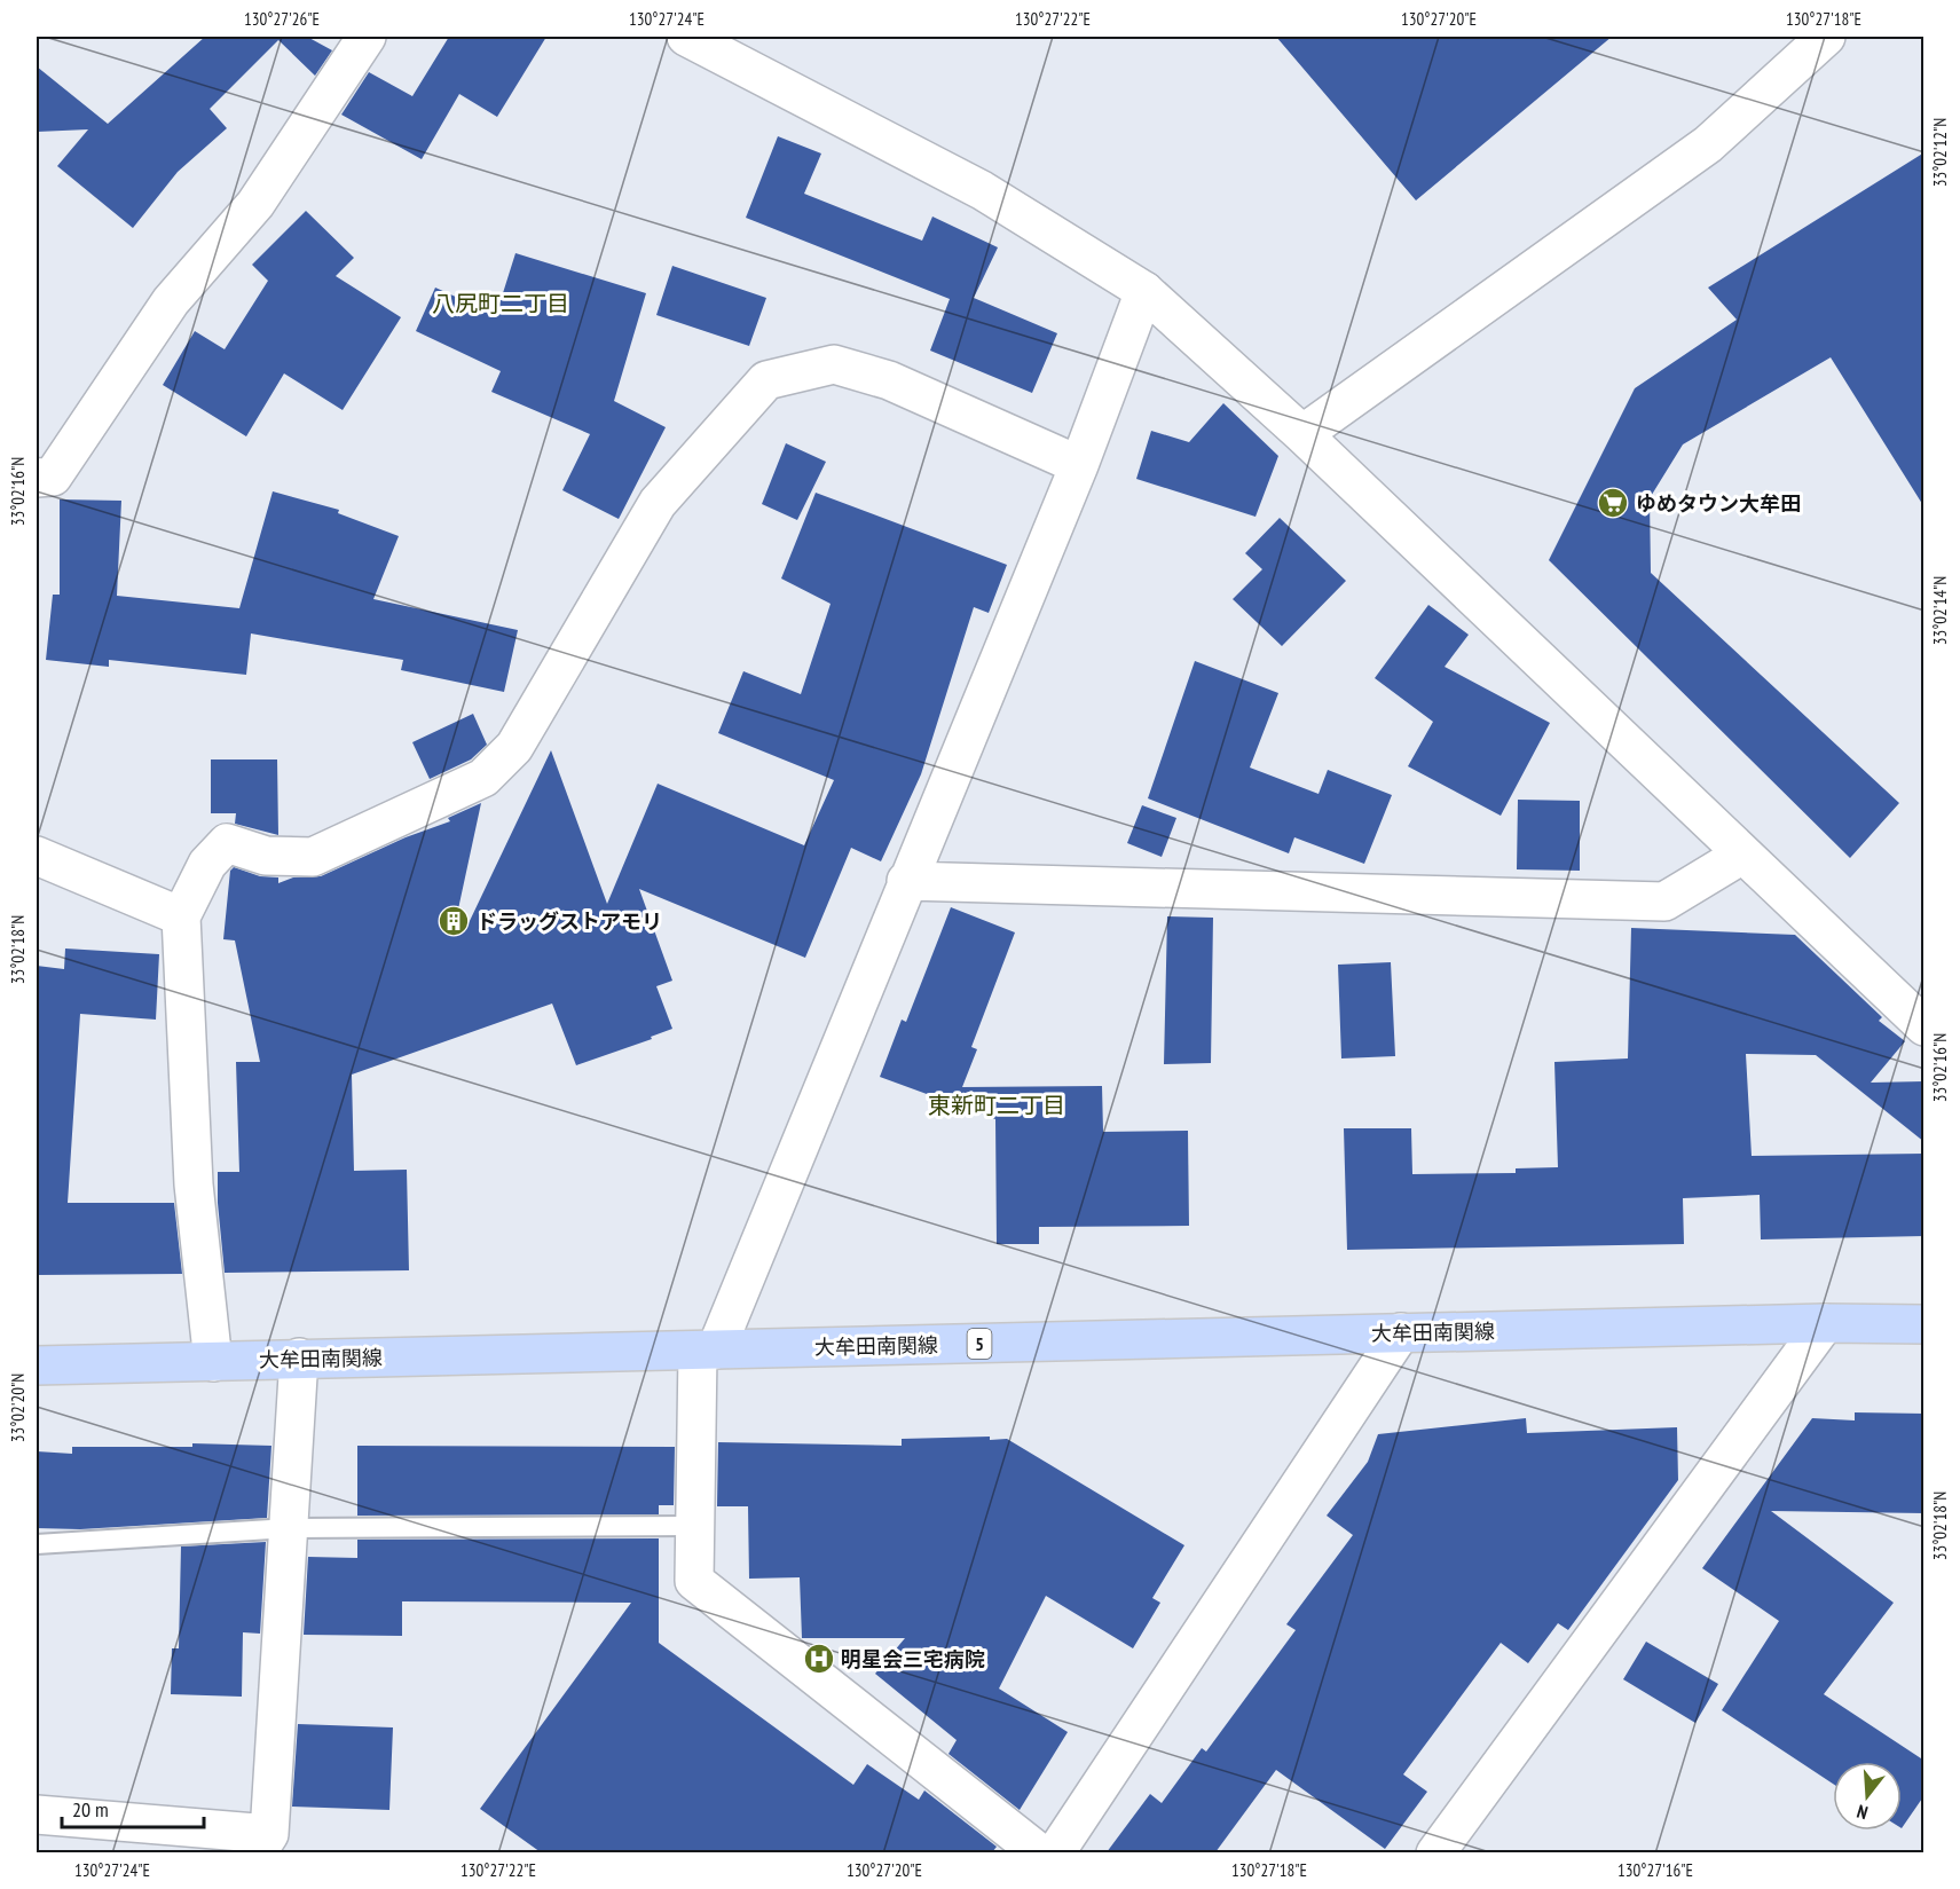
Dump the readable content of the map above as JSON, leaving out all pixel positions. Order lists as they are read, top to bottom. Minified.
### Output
{"streets":{"main road":["大牟田南関線","5"]},"districts":["八尻町二丁目","東新町二丁目"],"places":{"supermarket":["ゆめタウン大牟田"],"building":["ドラッグストアモリ"],"hospital":["明星会三宅病院"]},"scale_bar":"20 m","north":"bottom","coordinates":["130°27'26\"E","130°27'24\"E","130°27'22\"E","130°27'20\"E","130°27'18\"E","33°02'12\"N","33°02'16\"N","33°02'14\"N","33°02'18\"N","33°02'20\"N","130°27'16\"E"]}
